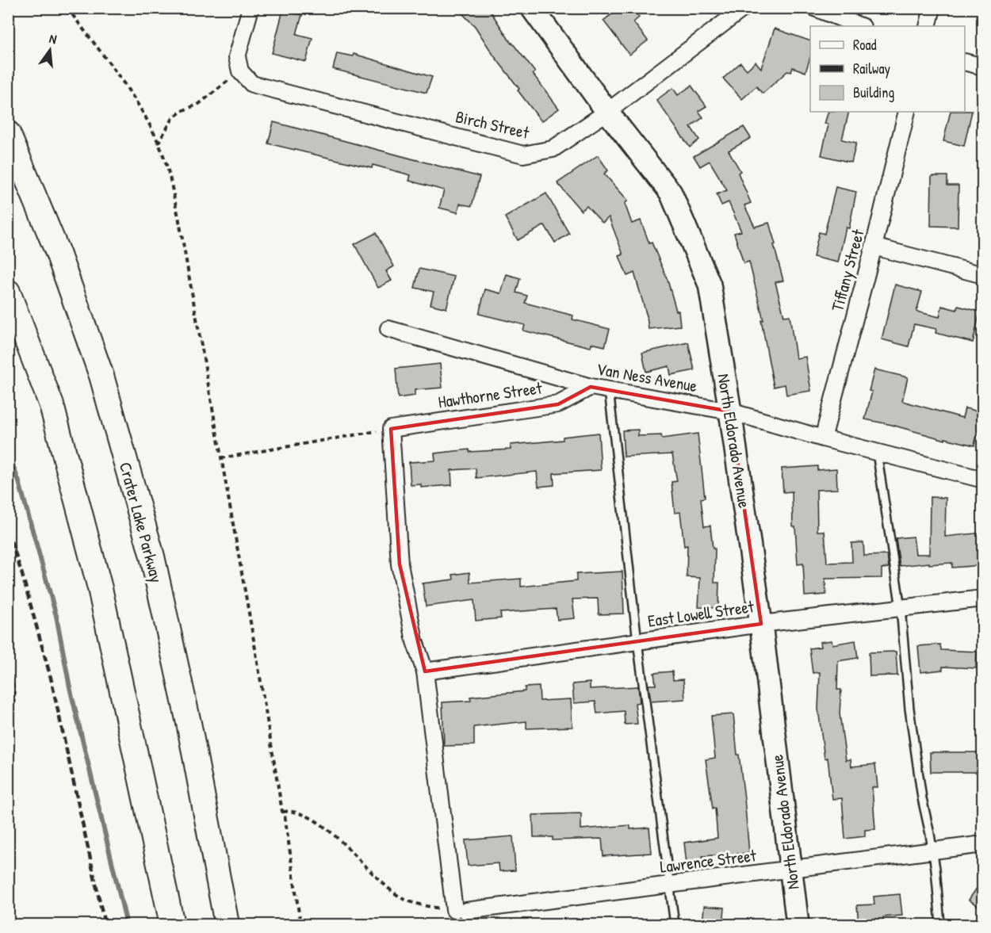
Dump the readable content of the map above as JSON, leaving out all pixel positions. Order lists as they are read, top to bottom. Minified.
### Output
{"streets":{"main road":["Crater Lake Parkway"],"street":["Birch Street","Tiffany Street","Van Ness Avenue","Hawthorne Street","North Eldorado Avenue","East Lowell Street","Lawrence Street"]},"crossings":[["Birch Street","North Eldorado Avenue"],["Tiffany Street","Van Ness Avenue"],["Van Ness Avenue","Hawthorne Street"],["Van Ness Avenue","North Eldorado Avenue"],["North Eldorado Avenue","East Lowell Street"],["North Eldorado Avenue","Lawrence Street"]],"legend":["Road","Railway","Building"],"north":"top"}
